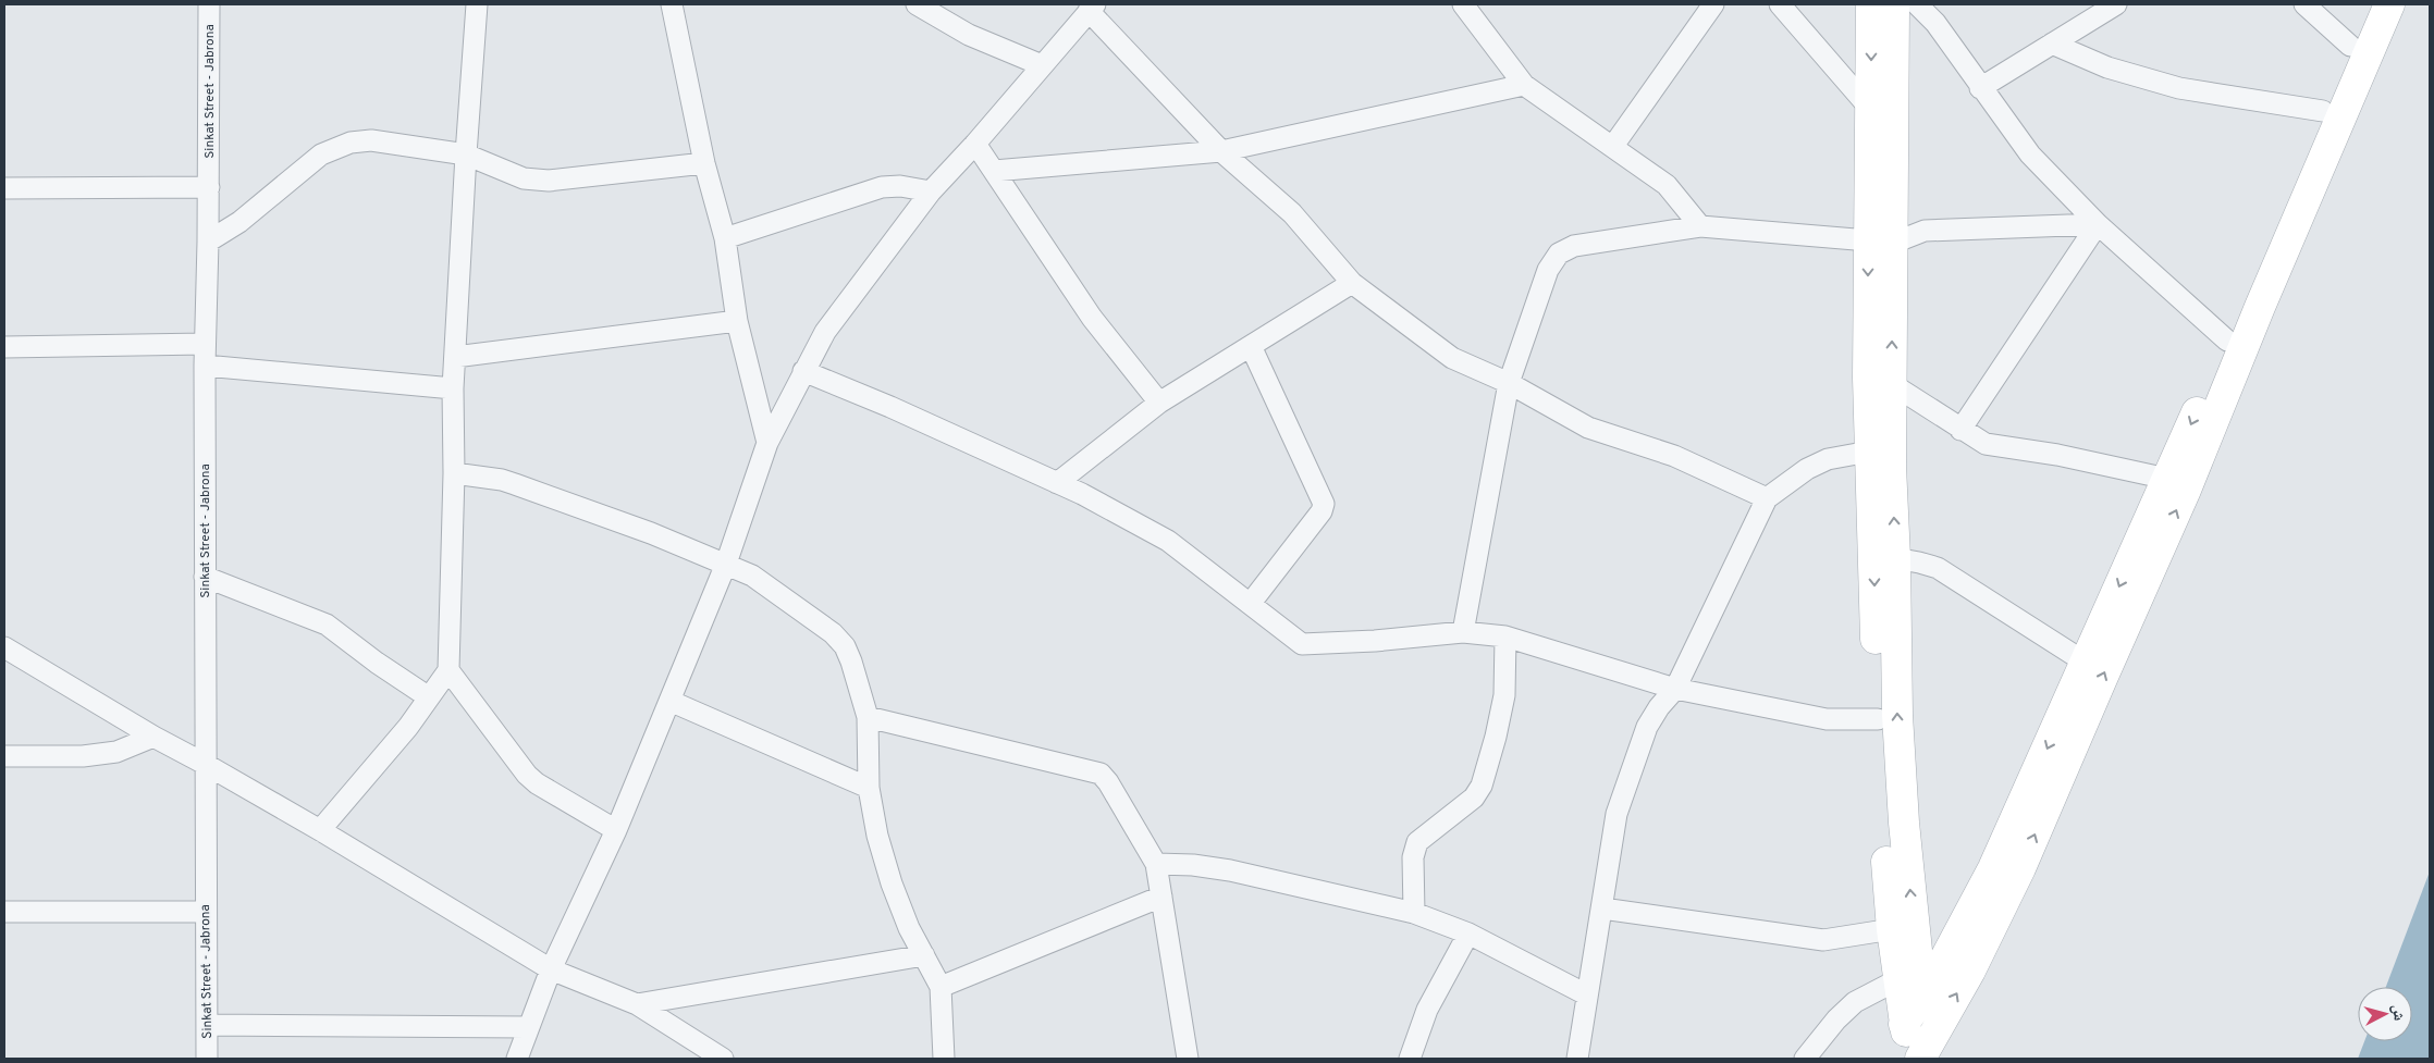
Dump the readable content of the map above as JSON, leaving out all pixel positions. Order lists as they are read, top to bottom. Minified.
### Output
{"streets":{"street":["Sinkat Street - Jabrona"]},"north":"right"}
